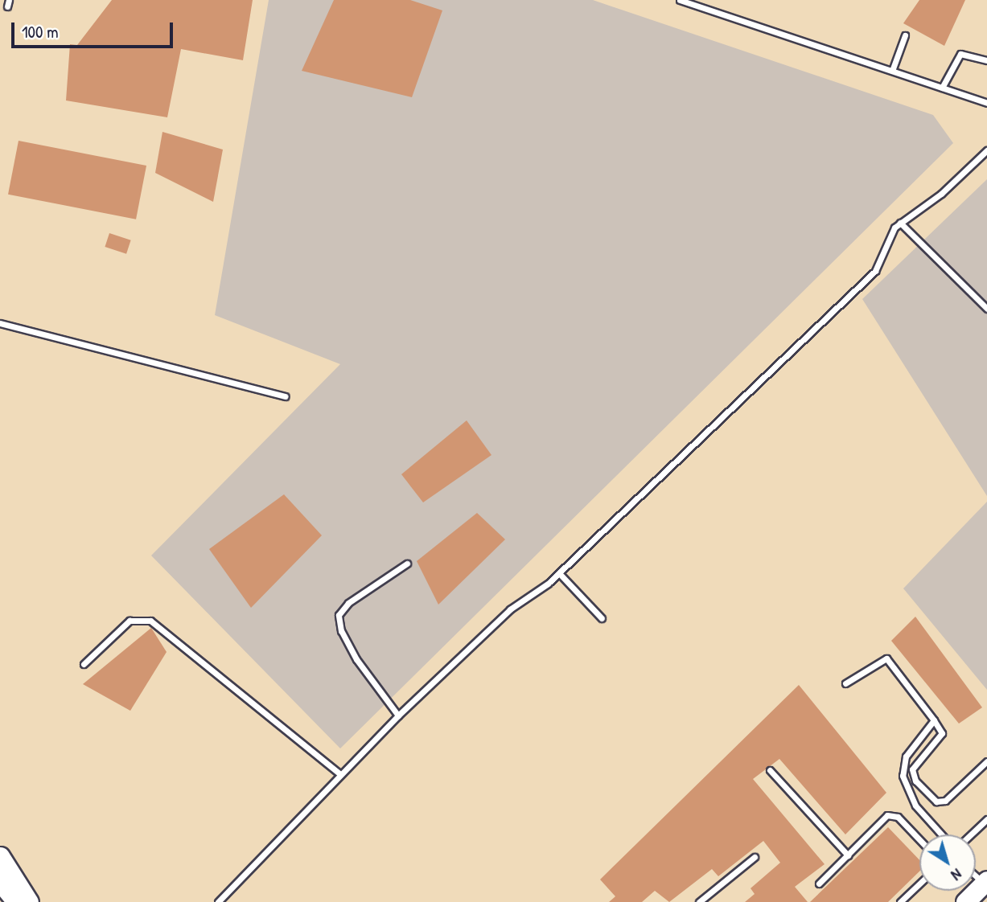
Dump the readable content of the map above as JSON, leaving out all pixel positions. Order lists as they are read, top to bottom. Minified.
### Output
{"scale_bar":"100 m","north":"bottom right"}
